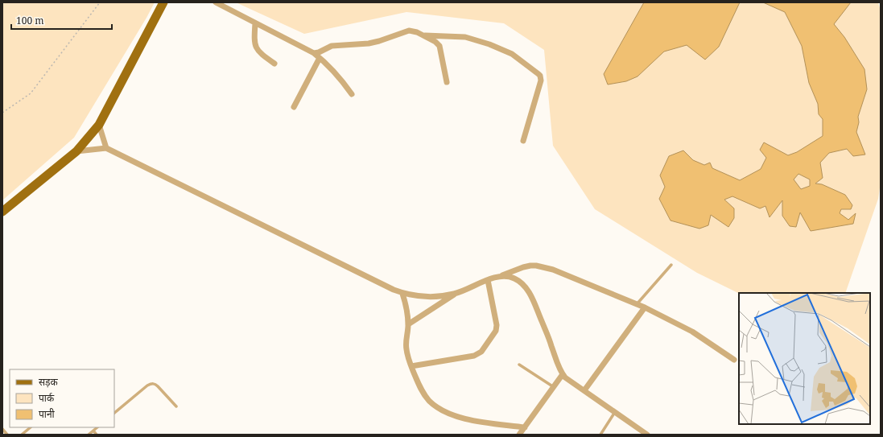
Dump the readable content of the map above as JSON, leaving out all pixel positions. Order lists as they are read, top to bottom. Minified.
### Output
{"legend":["सड़क","पार्क","पानी"],"scale_bar":"100 m"}
